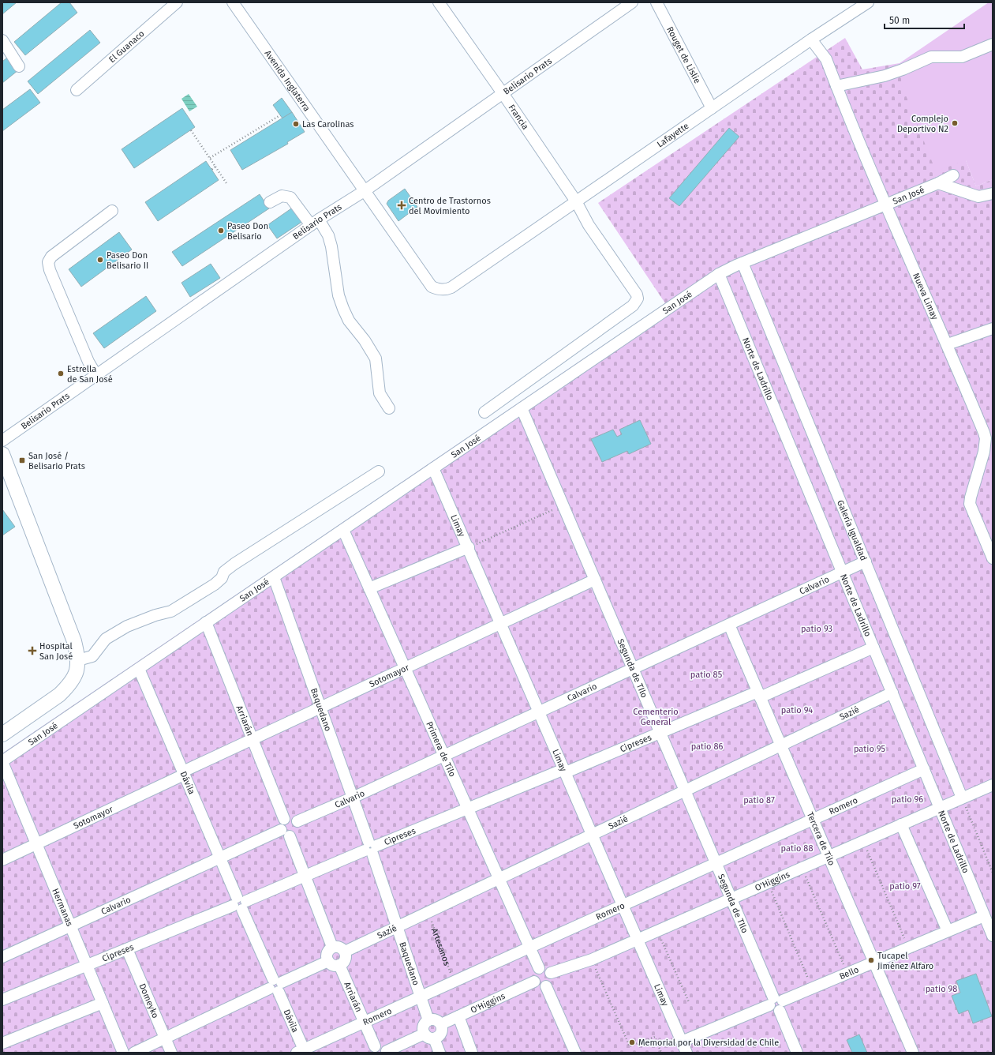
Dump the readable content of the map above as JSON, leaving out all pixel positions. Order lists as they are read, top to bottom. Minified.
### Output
{"streets":{"street":["El Guanaco","Rouget de Lislie","Belisario Prats","Avenida Inglaterra","Francia","Lafayette","San José","Nueva Limay","Norte de Ladrillo","Limay","Galería Igualdad","Calvario","Segunda de TIlo","Sotomayor","Baquedano","Sazié","Arriarán","Cipreses","Primera de Tilo","Dávila","Romero","Tercera de Tilo","O'Higgins","Hermanas","Bello","Domeyko"],"path":["Artesanos"]},"crossings":[["Rouget de Lislie","Lafayette"],["Belisario Prats","Avenida Inglaterra"],["Belisario Prats","Francia"],["Avenida Inglaterra","Lafayette"],["Francia","Lafayette"],["Lafayette","Nueva Limay"],["San José","Nueva Limay"],["San José","Norte de Ladrillo"],["San José","Limay"],["San José","Galería Igualdad"],["San José","Segunda de TIlo"],["San José","Baquedano"],["San José","Arriarán"],["San José","Primera de Tilo"],["San José","Dávila"],["San José","Hermanas"],["Norte de Ladrillo","Calvario"],["Norte de Ladrillo","Sazié"],["Norte de Ladrillo","Cipreses"],["Norte de Ladrillo","Romero"],["Norte de Ladrillo","O'Higgins"],["Norte de Ladrillo","Bello"],["Limay","Calvario"],["Limay","Sotomayor"],["Limay","Sazié"],["Limay","Cipreses"],["Limay","Romero"],["Limay","O'Higgins"],["Limay","Bello"],["Galería Igualdad","Calvario"],["Galería Igualdad","O'Higgins"],["Calvario","Segunda de TIlo"],["Calvario","Baquedano"],["Calvario","Arriarán"],["Calvario","Primera de Tilo"],["Calvario","Dávila"],["Calvario","Tercera de Tilo"],["Calvario","Hermanas"],["Segunda de TIlo","Sotomayor"],["Segunda de TIlo","Sazié"],["Segunda de TIlo","Cipreses"],["Segunda de TIlo","Romero"],["Segunda de TIlo","O'Higgins"],["Segunda de TIlo","Bello"],["Sotomayor","Baquedano"],["Sotomayor","Arriarán"],["Sotomayor","Primera de Tilo"],["Sotomayor","Dávila"],["Sotomayor","Hermanas"],["Baquedano","Sazié"],["Baquedano","Cipreses"],["Baquedano","Romero"],["Baquedano","O'Higgins"],["Sazié","Arriarán"],["Sazié","Primera de Tilo"],["Sazié","Tercera de Tilo"],["Sazié","Artesanos"],["Arriarán","Romero"],["Cipreses","Primera de Tilo"],["Cipreses","Dávila"],["Cipreses","Tercera de Tilo"],["Cipreses","Hermanas"],["Cipreses","Domeyko"],["Primera de Tilo","Romero"],["Primera de Tilo","O'Higgins"],["Dávila","Romero"],["Romero","Tercera de Tilo"],["Romero","Artesanos"],["Tercera de Tilo","O'Higgins"],["Tercera de Tilo","Bello"]],"parks":["patio 93","patio 85","patio 94","Cementerio General","patio 86","patio 95","patio 96","patio 87","patio 88","patio 97","patio 98"],"places":{"other":["Complejo Deportivo N2","Las Carolinas","Paseo Don Belisario","Paseo Don Belisario II","Estrella de San José","Tucapel Jiménez Alfaro","Memorial por la Diversidad de Chile"],"health":["Centro de Trastornos del Movimiento","Hospital San José"],"transit":["San José / Belisario Prats"]},"scale_bar":"50 m"}
